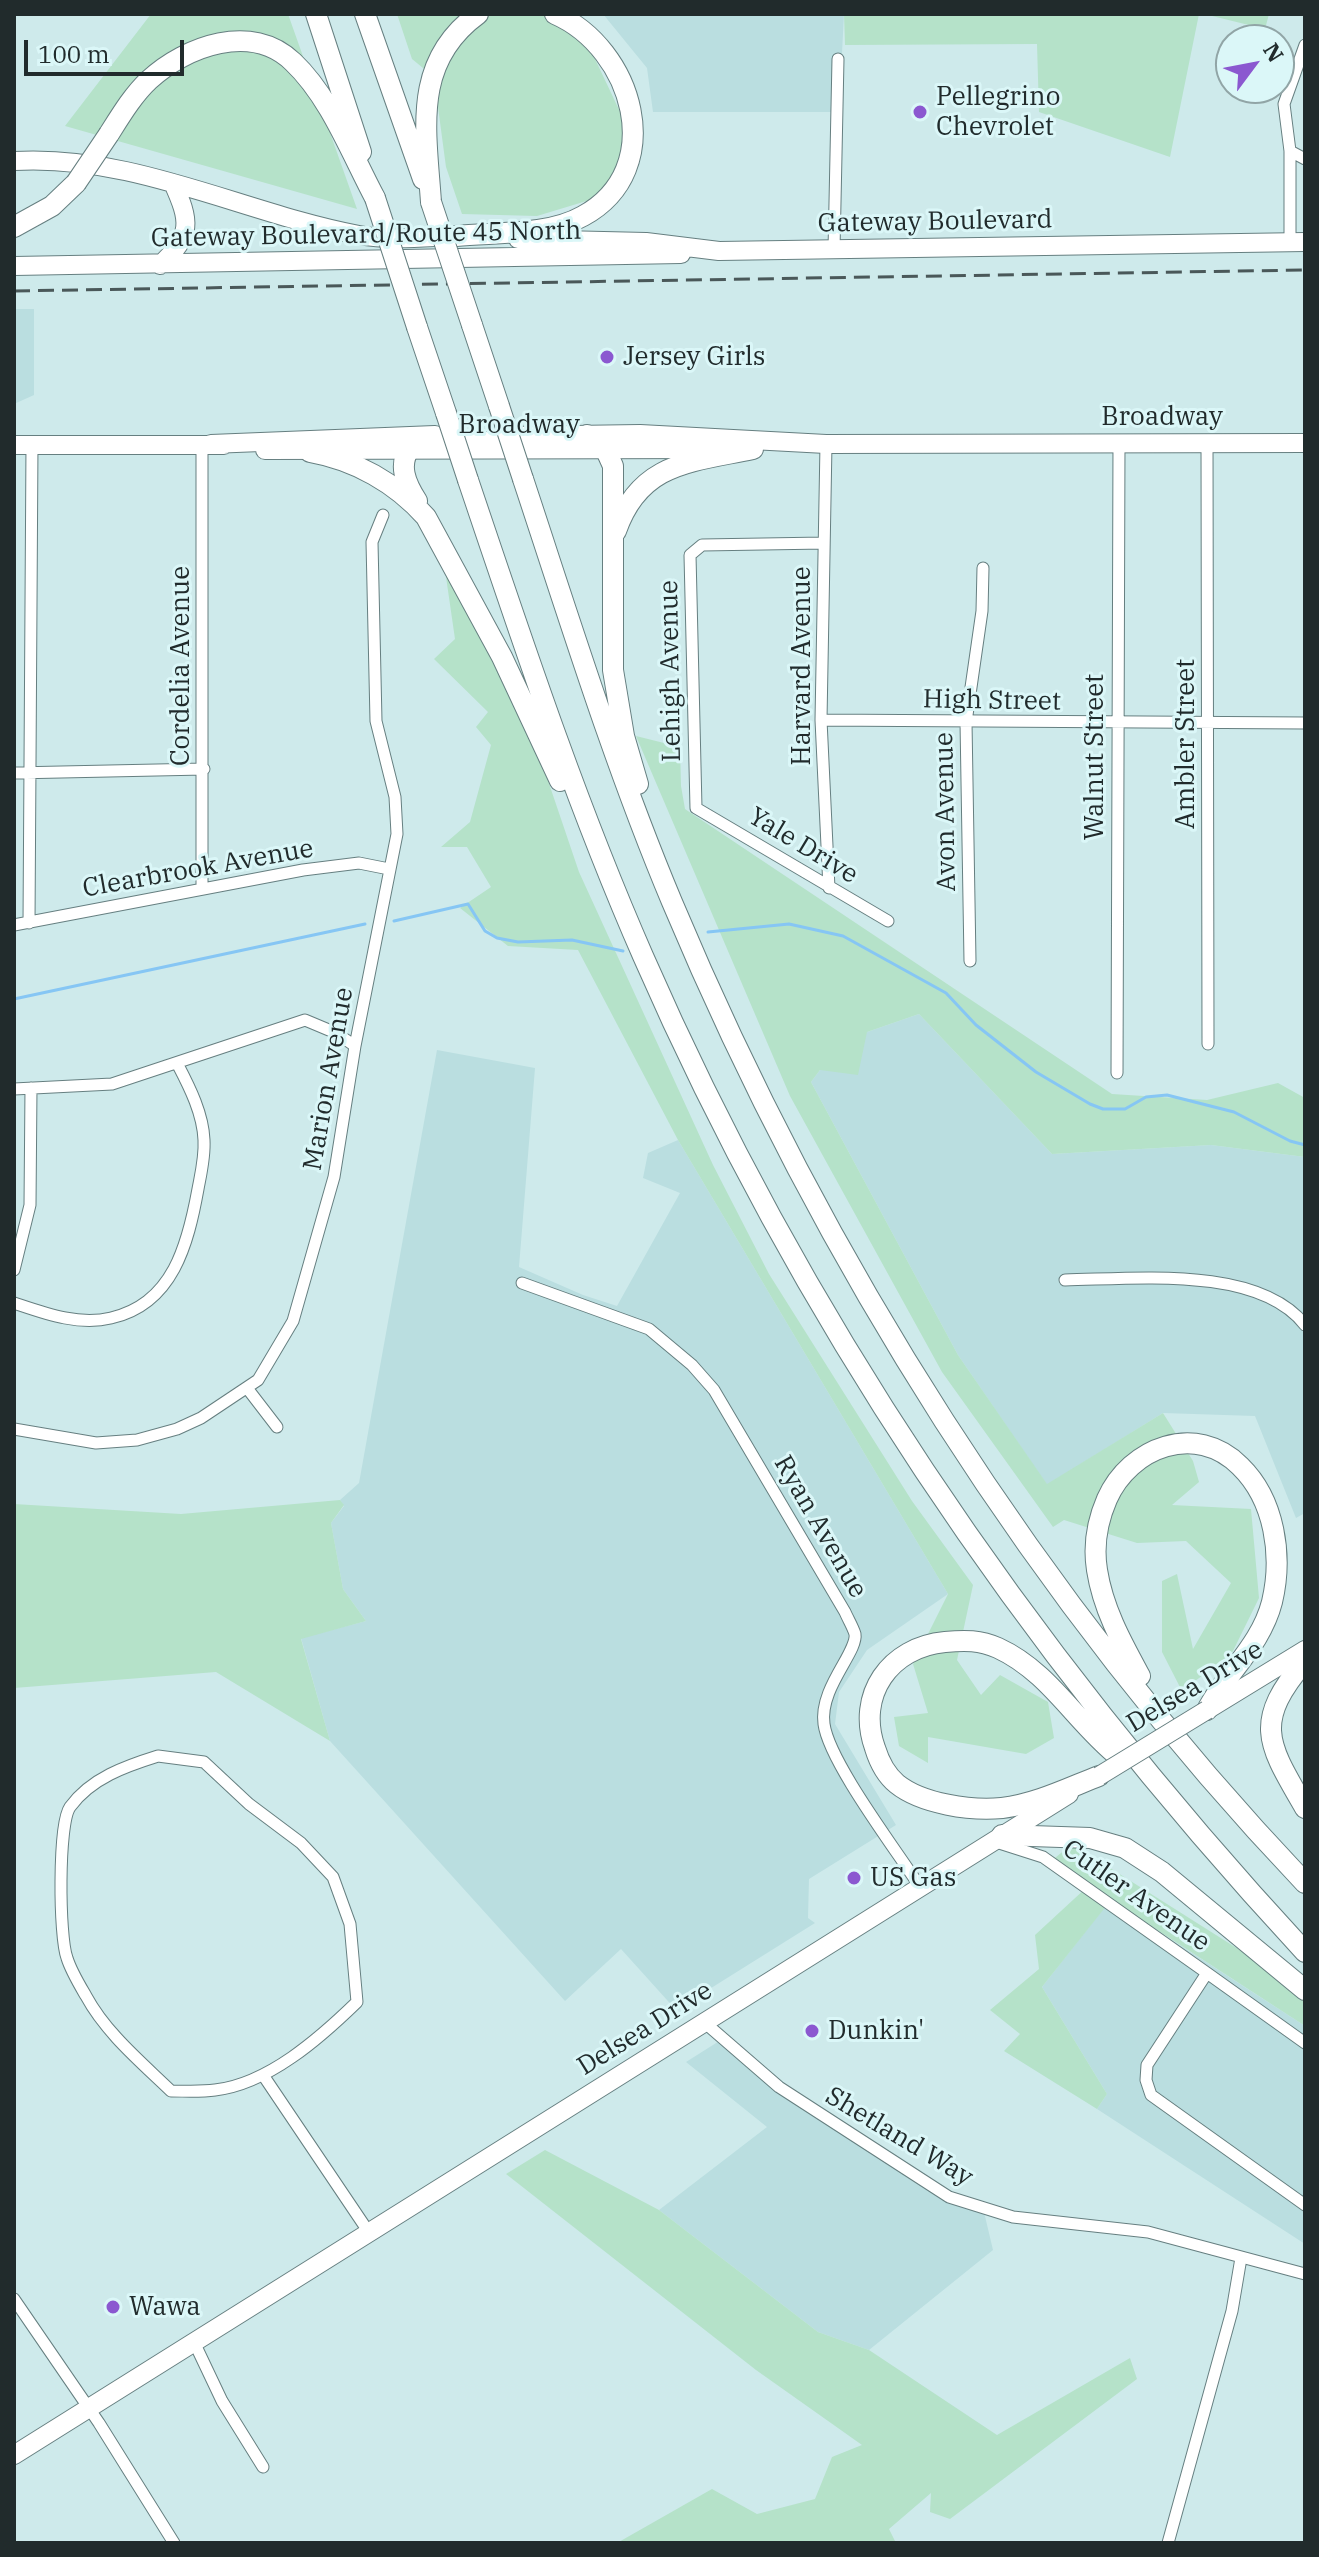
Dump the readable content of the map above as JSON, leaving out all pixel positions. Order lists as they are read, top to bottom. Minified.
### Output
{"streets":{"main road":["Gateway Boulevard","Gateway Boulevard/Route 45 North","Broadway","Delsea Drive"],"street":["Cordelia Avenue","Harvard Avenue","Lehigh Avenue","High Street","Ambler Street","Walnut Street","Avon Avenue","Yale Drive","Clearbrook Avenue","Marion Avenue","Ryan Avenue","Cutler Avenue","Shetland Way"]},"crossings":[["Gateway Boulevard","Gateway Boulevard/Route 45 North"],["Broadway","Cordelia Avenue"],["Broadway","Harvard Avenue"],["Broadway","Ambler Street"],["Broadway","Walnut Street"],["Cordelia Avenue","Clearbrook Avenue"],["Harvard Avenue","Lehigh Avenue"],["Harvard Avenue","High Street"],["Harvard Avenue","Yale Drive"],["Lehigh Avenue","Yale Drive"],["High Street","Ambler Street"],["High Street","Walnut Street"],["High Street","Avon Avenue"],["Clearbrook Avenue","Marion Avenue"],["Ryan Avenue","Delsea Drive"],["Delsea Drive","Cutler Avenue"],["Delsea Drive","Shetland Way"]],"places":["Pellegrino Chevrolet","Jersey Girls","US Gas","Dunkin'","Wawa"],"scale_bar":"100 m","north":"top right"}
